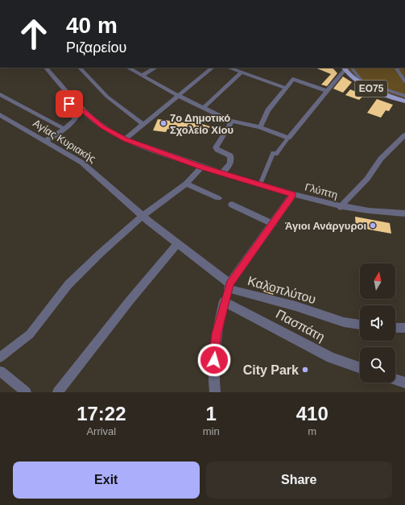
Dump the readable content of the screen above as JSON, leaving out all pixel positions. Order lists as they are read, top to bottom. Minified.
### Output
{"streets":{"main road":["ΕΟ75"],"street":["Αγίας Κυριακής","Γλύπτη","Καλοπλύτου","Πασπάτη"]},"crossings":[["Αγίας Κυριακής","Καλοπλύτου"]],"places":["7ο Δημοτικό Σχολείο Χίου","Άγιοι Ανάργυροι","City Park"],"north":"top","page":{"turn":["40 m","Ριζαρείου"],"eta":["17:22","Arrival","1","min","410","m"],"buttons":["Exit","Share"]}}
